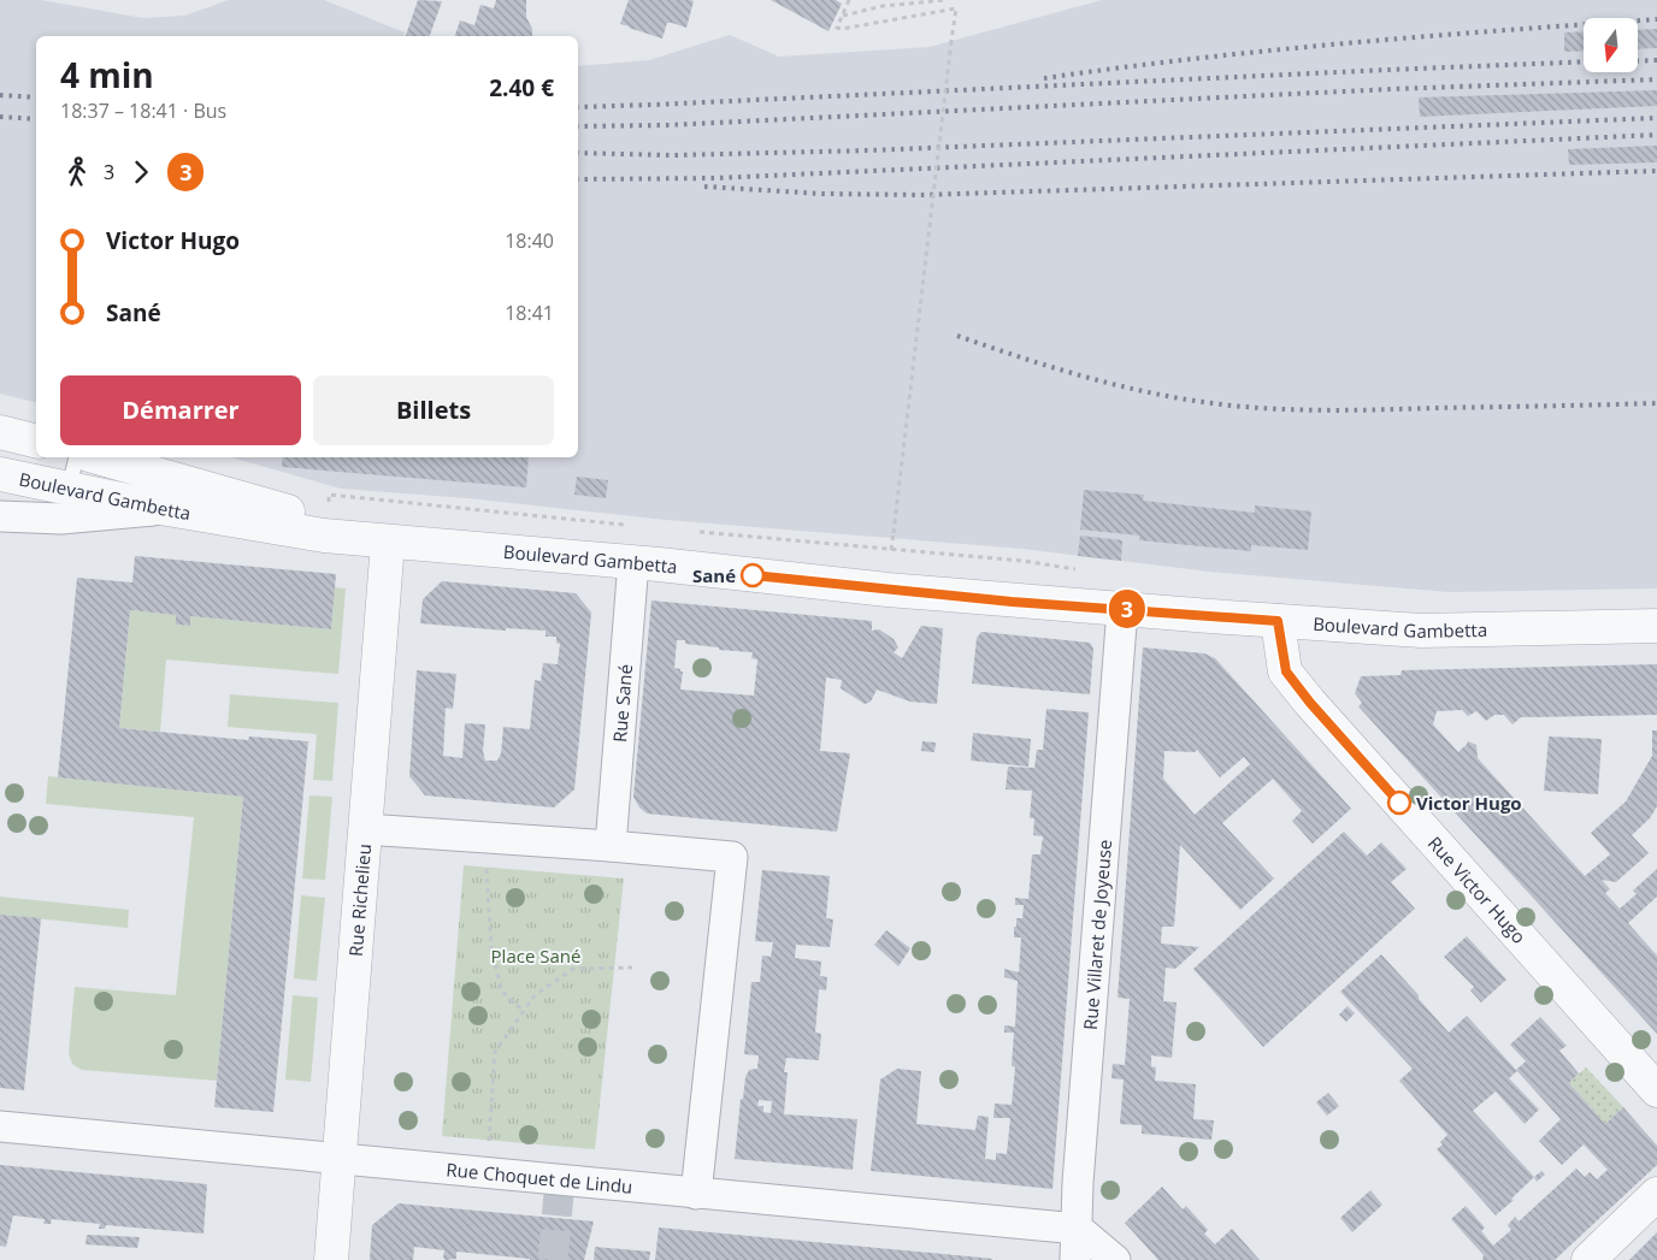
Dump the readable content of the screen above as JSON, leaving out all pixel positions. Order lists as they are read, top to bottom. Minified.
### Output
{"streets":{"street":["Boulevard Gambetta","Rue Sané","Rue Victor Hugo","Rue Richelieu","Rue Villaret de Joyeuse","Rue Choquet de Lindu"]},"crossings":[["Boulevard Gambetta","Rue Sané"],["Boulevard Gambetta","Rue Victor Hugo"],["Boulevard Gambetta","Rue Richelieu"],["Boulevard Gambetta","Rue Villaret de Joyeuse"],["Rue Richelieu","Rue Choquet de Lindu"],["Rue Villaret de Joyeuse","Rue Choquet de Lindu"]],"parks":["Place Sané"],"places":["Sané","Victor Hugo"],"lines":["bus line 3"],"north":"bottom","page":{"on_map":"3","heading":["4 min","18:37 – 18:41 · Bus","2.40 €"],"legs":["3","3"],"list":[{"name":"Victor Hugo","value":"18:40"},{"name":"Sané","value":"18:41"}],"buttons":["Démarrer","Billets"]}}
